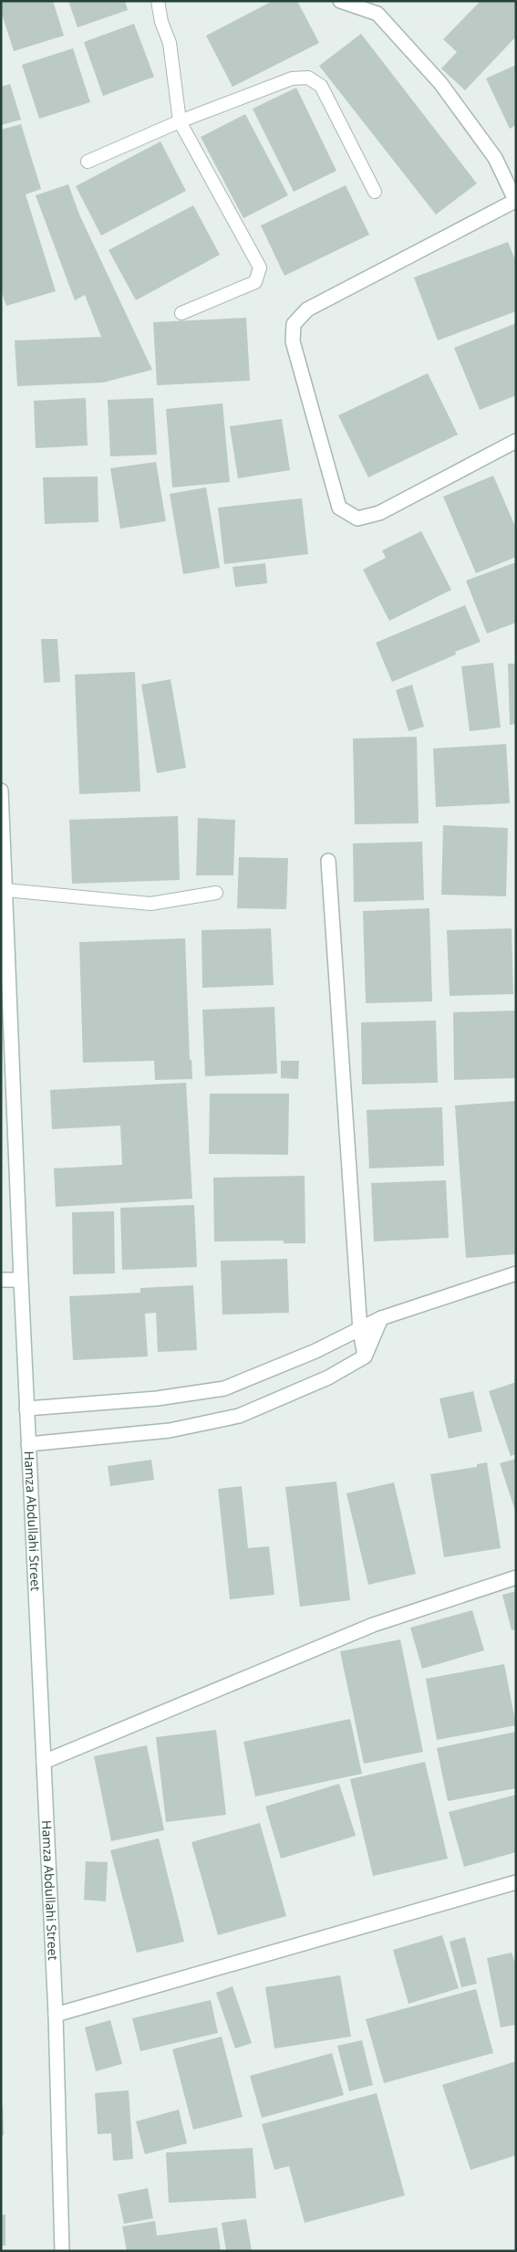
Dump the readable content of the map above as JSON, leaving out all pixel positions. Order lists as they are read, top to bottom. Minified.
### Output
{"streets":{"street":["Hamza Abdullahi Street"]}}
